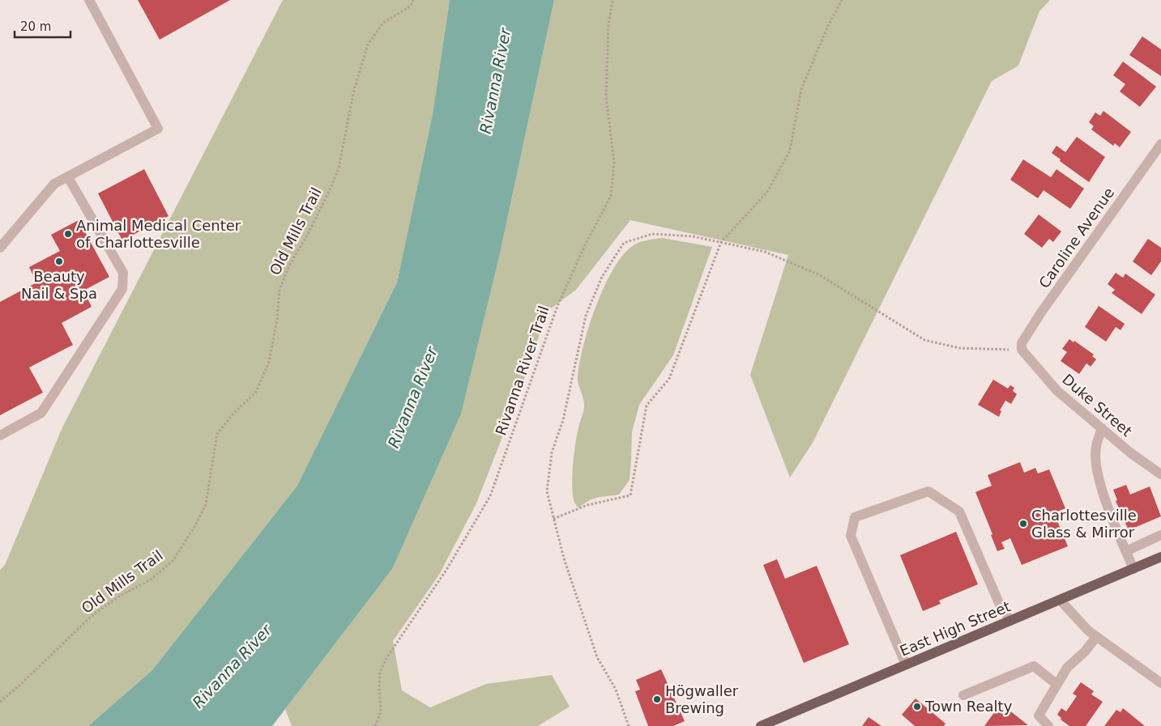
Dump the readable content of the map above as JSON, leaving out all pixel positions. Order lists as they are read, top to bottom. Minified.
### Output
{"streets":{"main road":["East High Street"],"street":["Caroline Avenue","Duke Street"],"path":["Old Mills Trail","Rivanna River Trail"]},"crossings":[["Caroline Avenue","Duke Street"]],"water":["Rivanna River"],"places":["Animal Medical Center of Charlottesville","Beauty Nail & Spa","Charlottesville Glass & Mirror","Högwaller Brewing","Town Realty"],"scale_bar":"20 m"}
